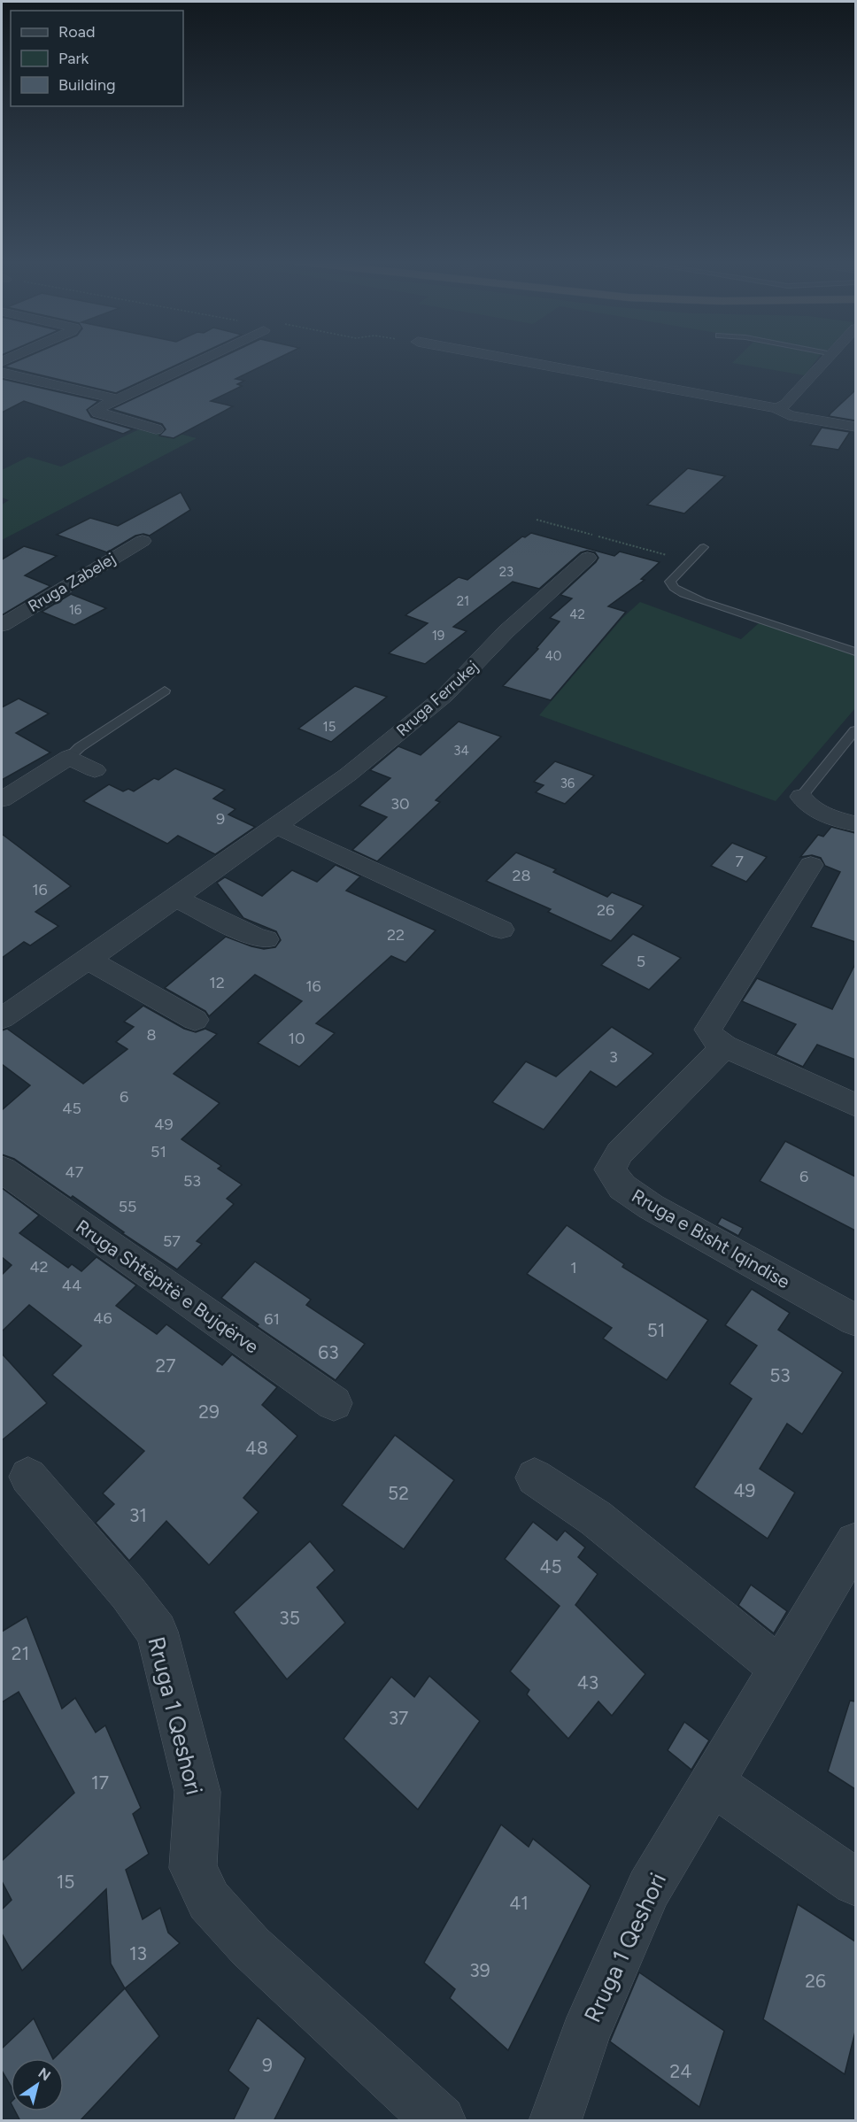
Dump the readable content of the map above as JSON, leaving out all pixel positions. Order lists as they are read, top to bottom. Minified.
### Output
{"streets":{"street":["Rruga Zabelej","Rruga Ferrukej","Rruga e Bisht Iqindise","Rruga Shtëpitë e Bujqërve","Rruga 1 Qeshori"]},"house_numbers":["23","21","16","42","19","40","15","34","36","30","9","7","28","16","26","22","5","12","16","8","10","3","6","45","49","51","47","6","53","55","57","42","1","44","46","61","51","63","27","53","29","48","49","52","31","45","35","21","43","37","17","15","41","13","39","26","9","24"],"legend":["Road","Park","Building"],"north":"top right"}
